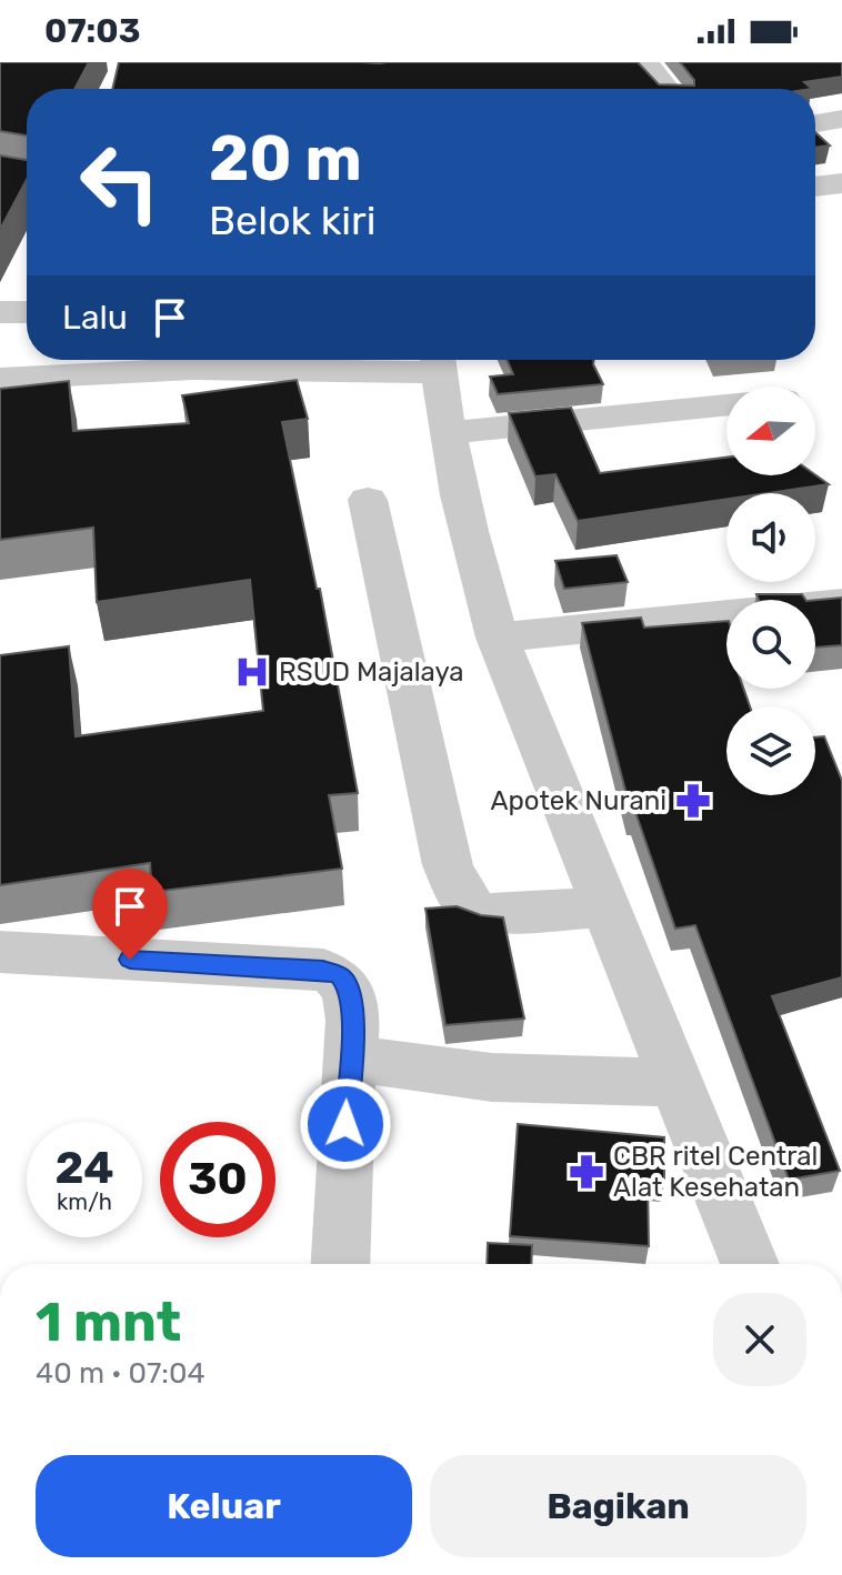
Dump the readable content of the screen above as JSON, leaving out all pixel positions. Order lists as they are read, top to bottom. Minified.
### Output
{"places":{"hospital":["RSUD Majalaya"],"pharmacy":["Apotek Nurani","CBR ritel Central Alat Kesehatan"]},"north":"left","page":{"status":"07:03","turn":["20 m","Belok kiri"],"then":"Lalu","speed":"24 km/h","limit":"30","heading":["1 mnt","40 m · 07:04"],"buttons":["Keluar","Bagikan"]}}
